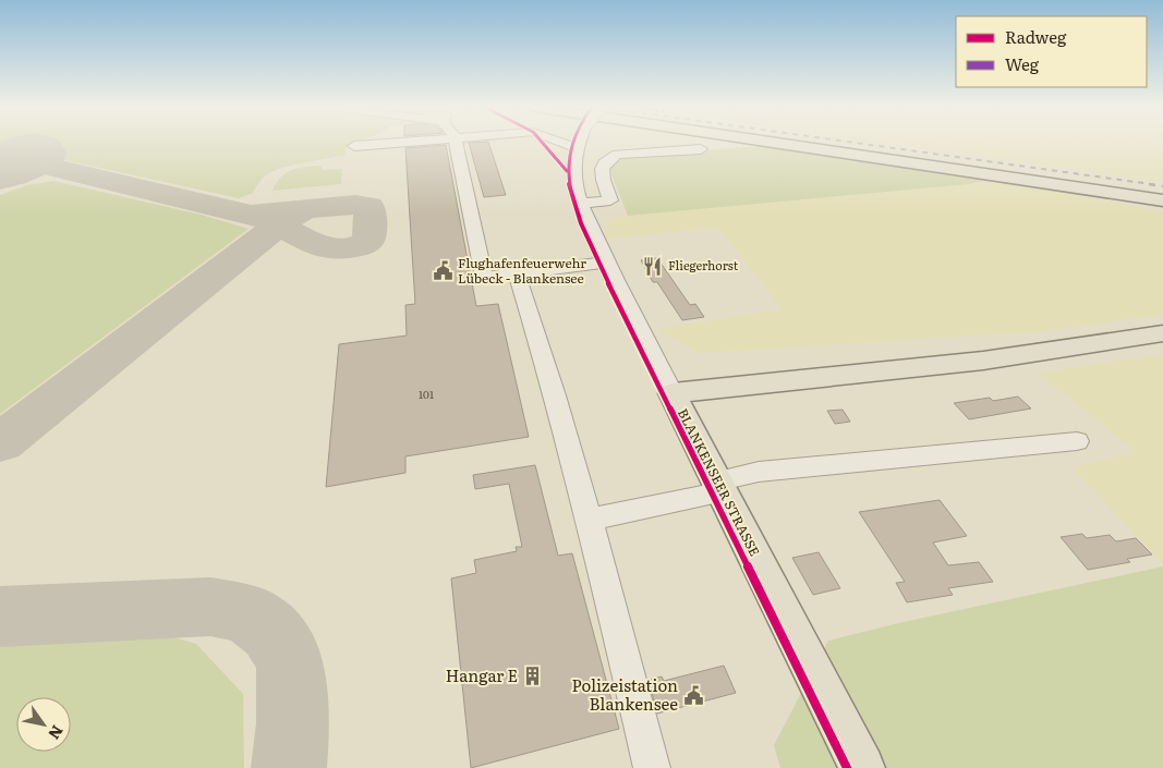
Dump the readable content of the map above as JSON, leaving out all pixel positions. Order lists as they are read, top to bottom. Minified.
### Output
{"streets":{"main road":["BLANKENSEER STRASSE"]},"places":{"restaurant":["Fliegerhorst"],"public building":["Flughafenfeuerwehr Lübeck - Blankensee","Polizeistation Blankensee"],"building":["Hangar E"]},"house_numbers":["101"],"legend":["Radweg","Weg"],"north":"bottom right"}
